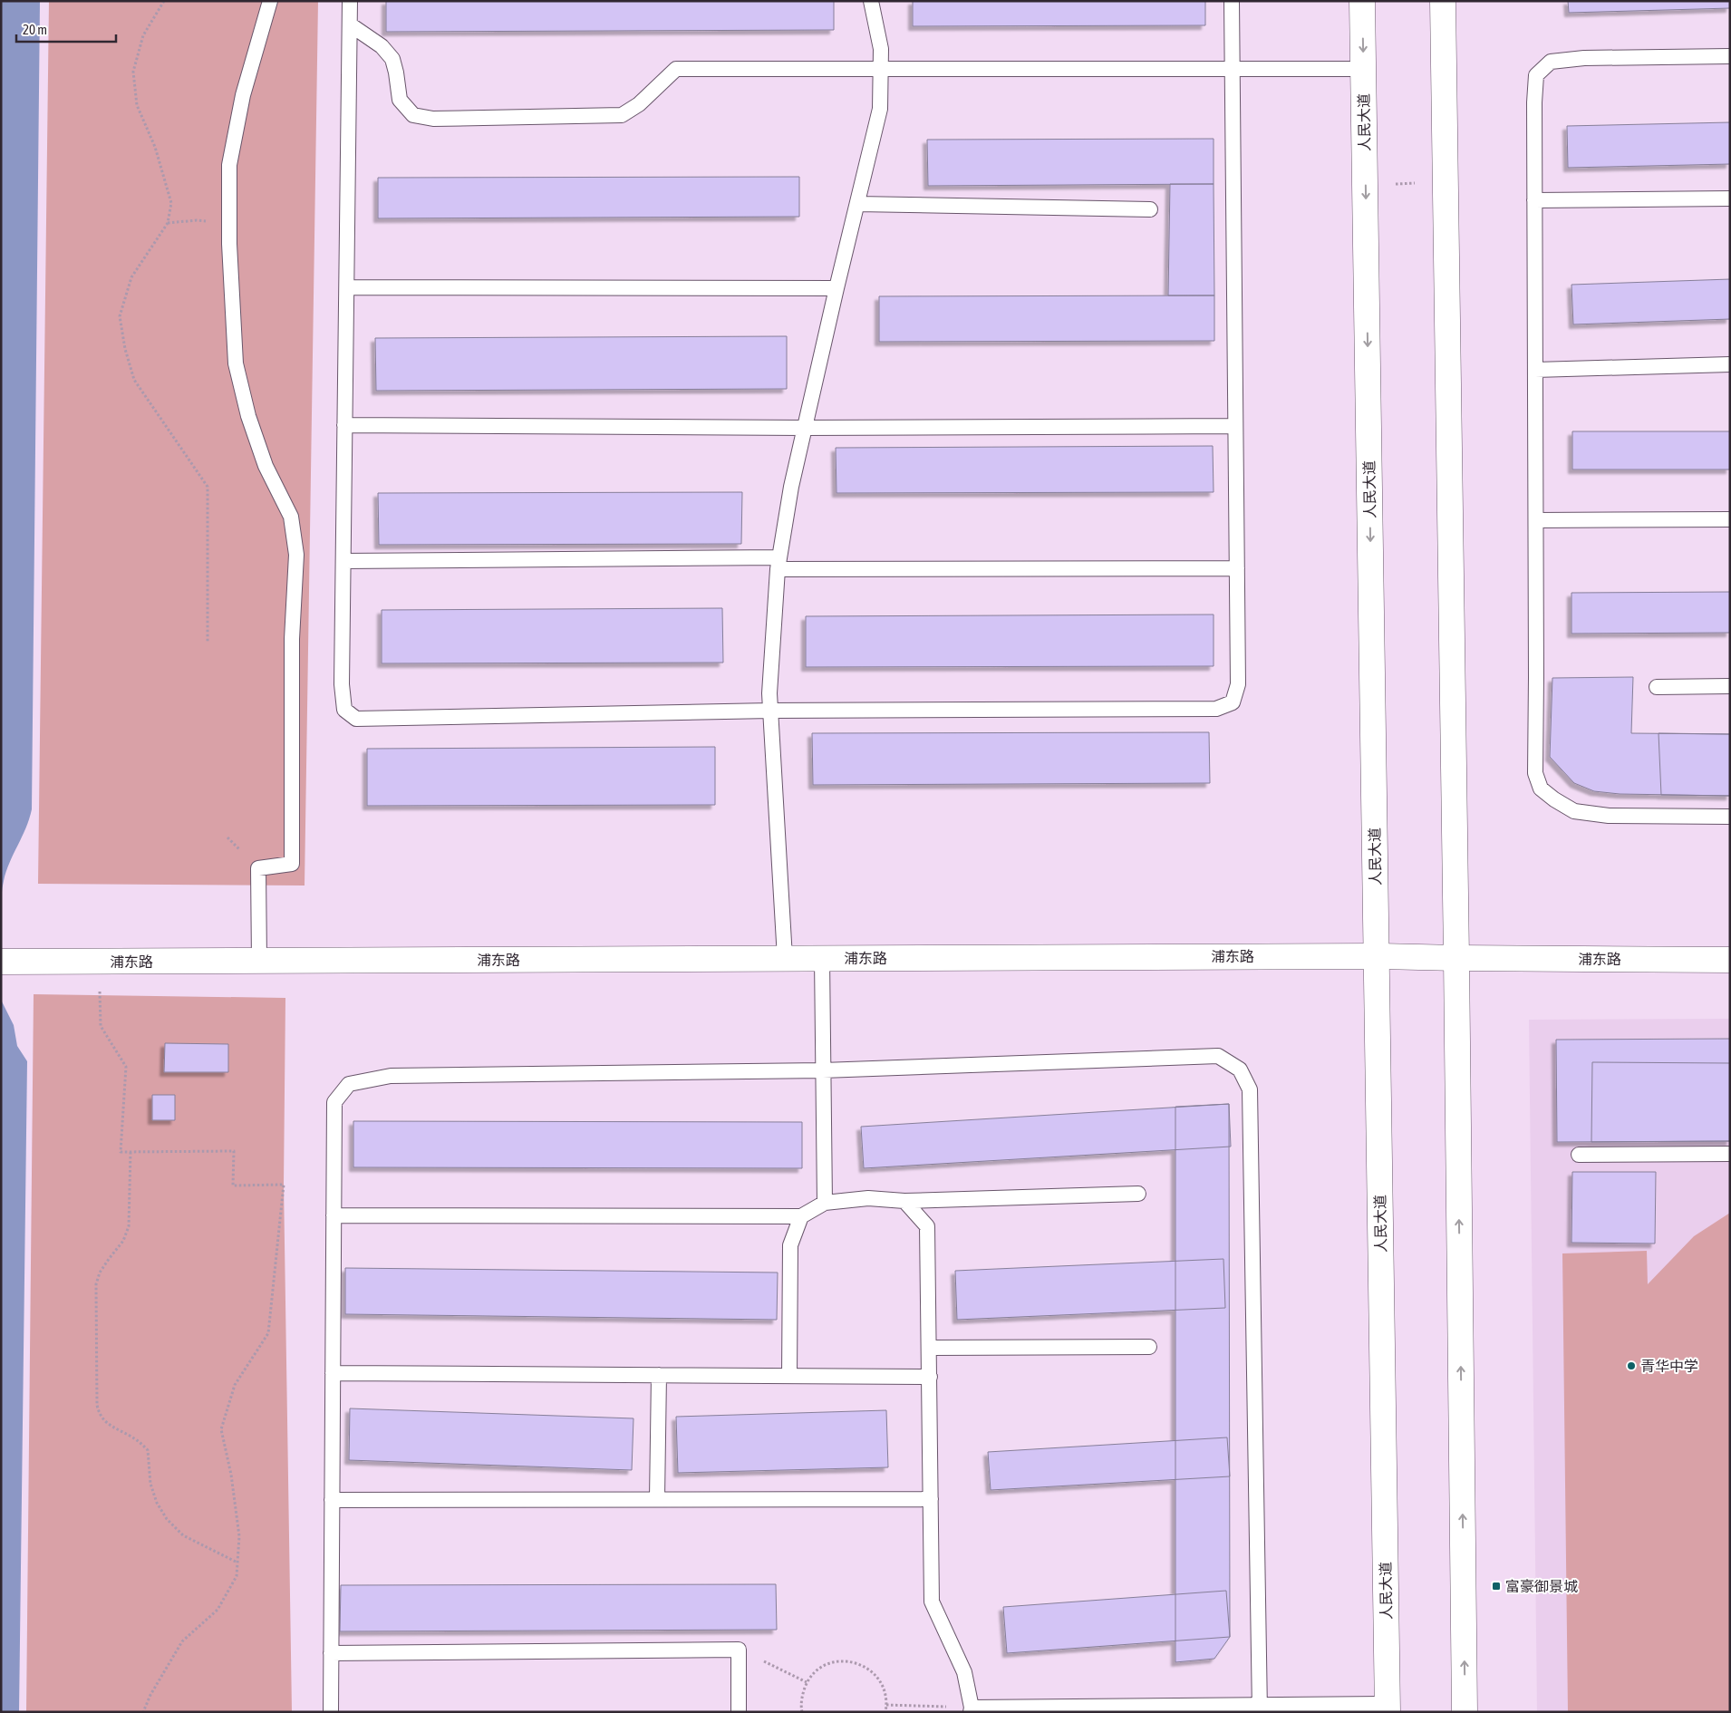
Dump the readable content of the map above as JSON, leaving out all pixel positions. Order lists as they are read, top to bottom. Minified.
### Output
{"streets":{"main road":["人民大道","浦东路"]},"crossings":[["人民大道","浦东路"]],"places":{"other":["青华中学"],"transit":["富豪御景城"]},"scale_bar":"20 m"}
